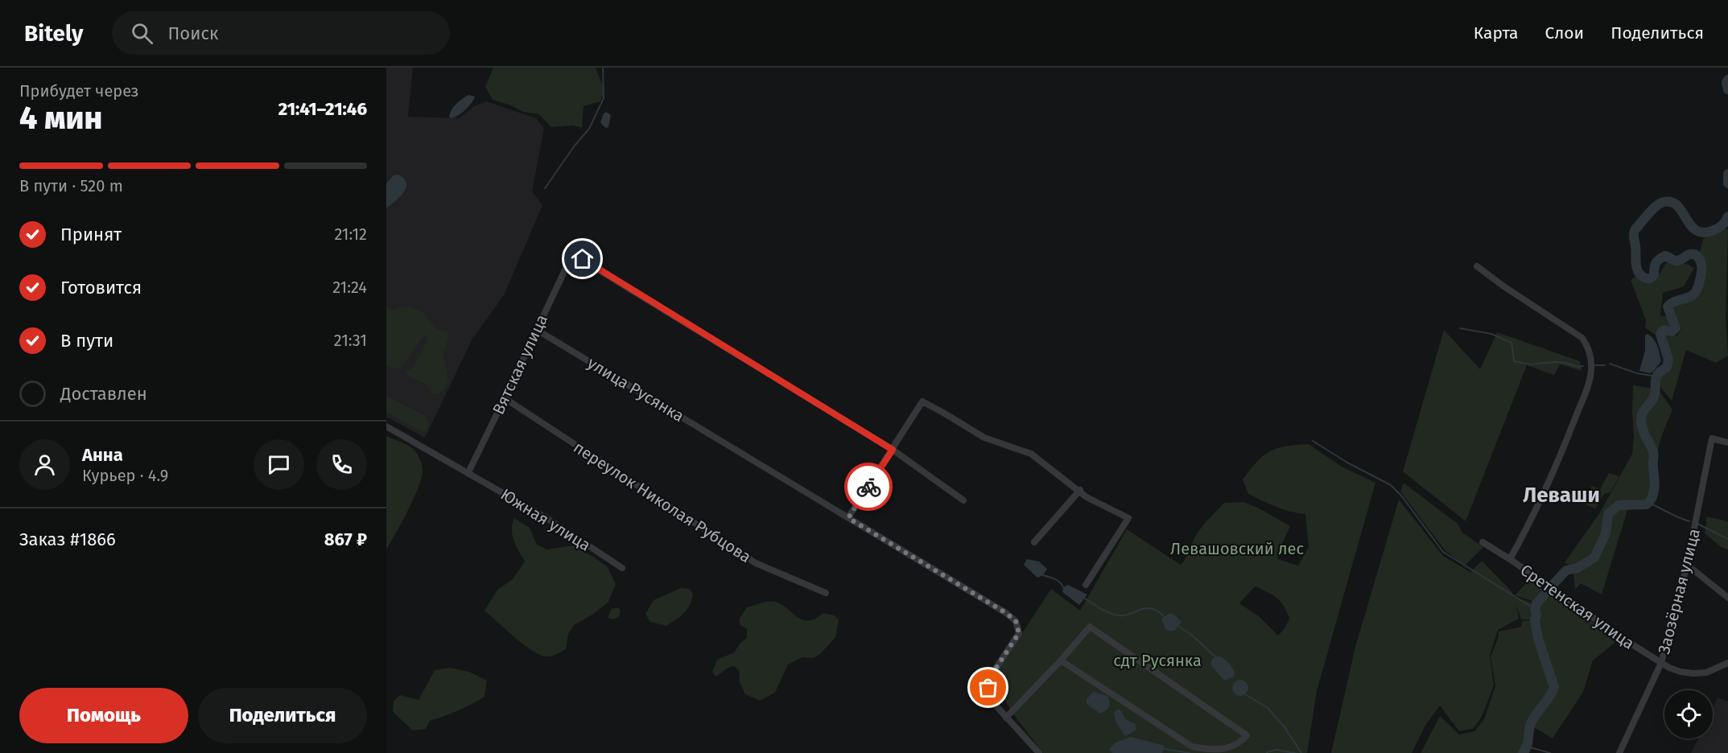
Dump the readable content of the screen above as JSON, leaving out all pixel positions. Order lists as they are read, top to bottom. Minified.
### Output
{"streets":{"street":["Вятская улица","улица Русянка","переулок Николая Рубцова","Южная улица","Заозёрная улица","Сретенская улица"]},"crossings":[["Вятская улица","улица Русянка"],["Вятская улица","переулок Николая Рубцова"],["Вятская улица","Южная улица"],["Заозёрная улица","Сретенская улица"]],"districts":["Леваши"],"parks":["Левашовский лес","сдт Русянка"],"page":{"header":"Bitely","search":"Поиск","nav":["Карта","Слои","Поделиться"],"heading":["4 мин","Прибудет через","21:41–21:46"],"panel":["Анна","Курьер · 4.9","Заказ #1866","867 ₽"],"bar":"В пути · 520 m","list":[["Принят","21:12"],["Готовится","21:24"],["В пути","21:31"],"Доставлен"],"buttons":["Помощь","Поделиться"]}}
